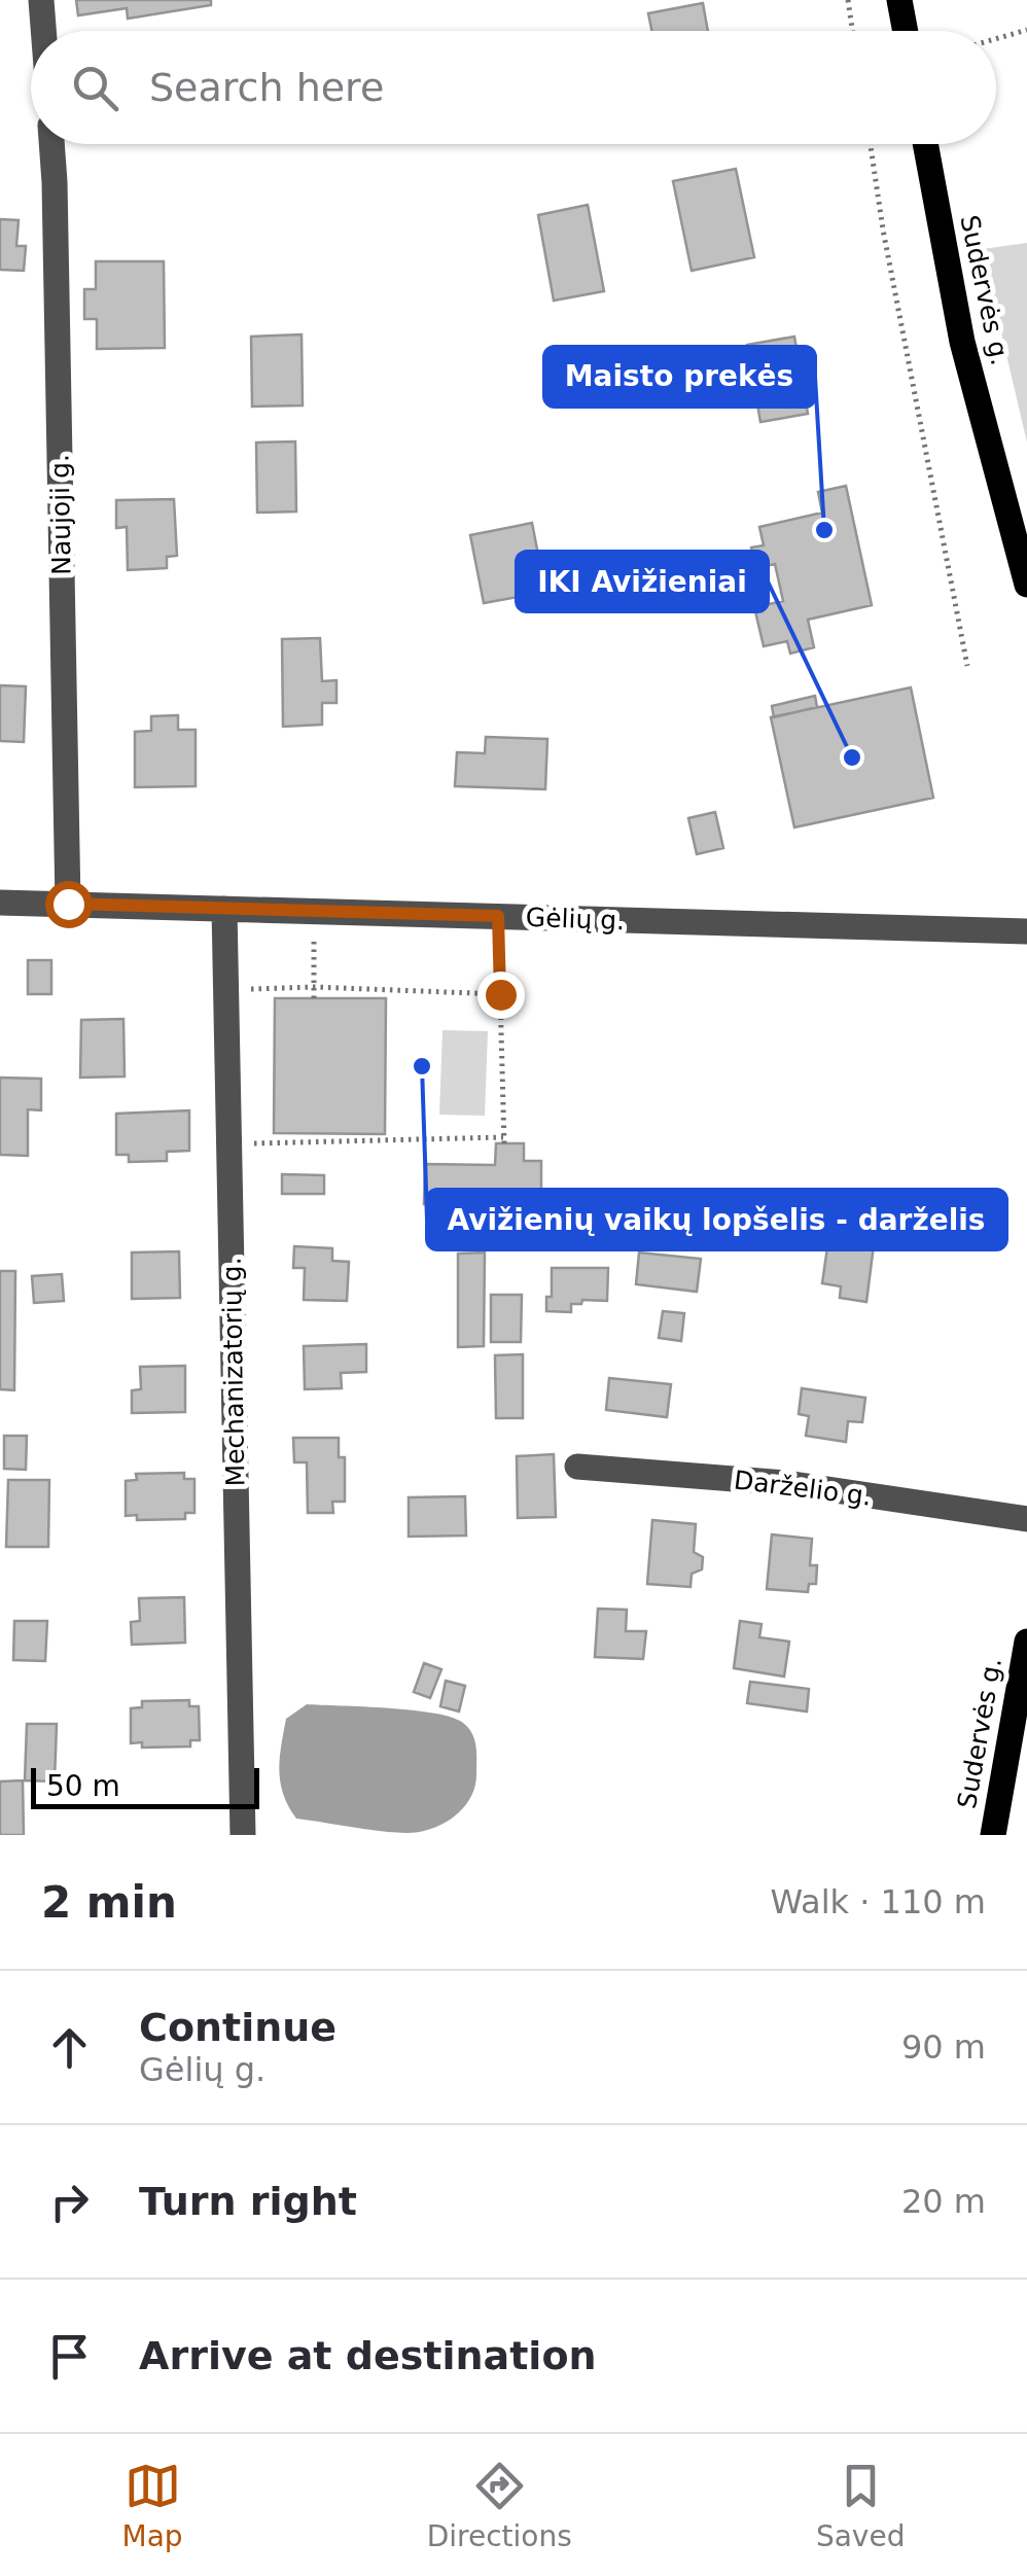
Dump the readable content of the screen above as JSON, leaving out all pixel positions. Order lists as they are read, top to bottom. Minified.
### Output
{"streets":{"main road":["Sudervės g."],"street":["Naujoji g.","Gėlių g.","Mechanizatorių g.","Darželio g."]},"crossings":[["Naujoji g.","Gėlių g."],["Gėlių g.","Mechanizatorių g."]],"places":["Maisto prekės","IKI Avižieniai","Avižienių vaikų lopšelis - darželis"],"scale_bar":"50 m","page":{"search":"Search here","scale":"50 m","heading":["2 min","Walk · 110 m"],"list":[["Continue","Gėlių g.","90 m"],["Turn right","20 m"],"Arrive at destination"],"nav":["Map","Directions","Saved"]}}
